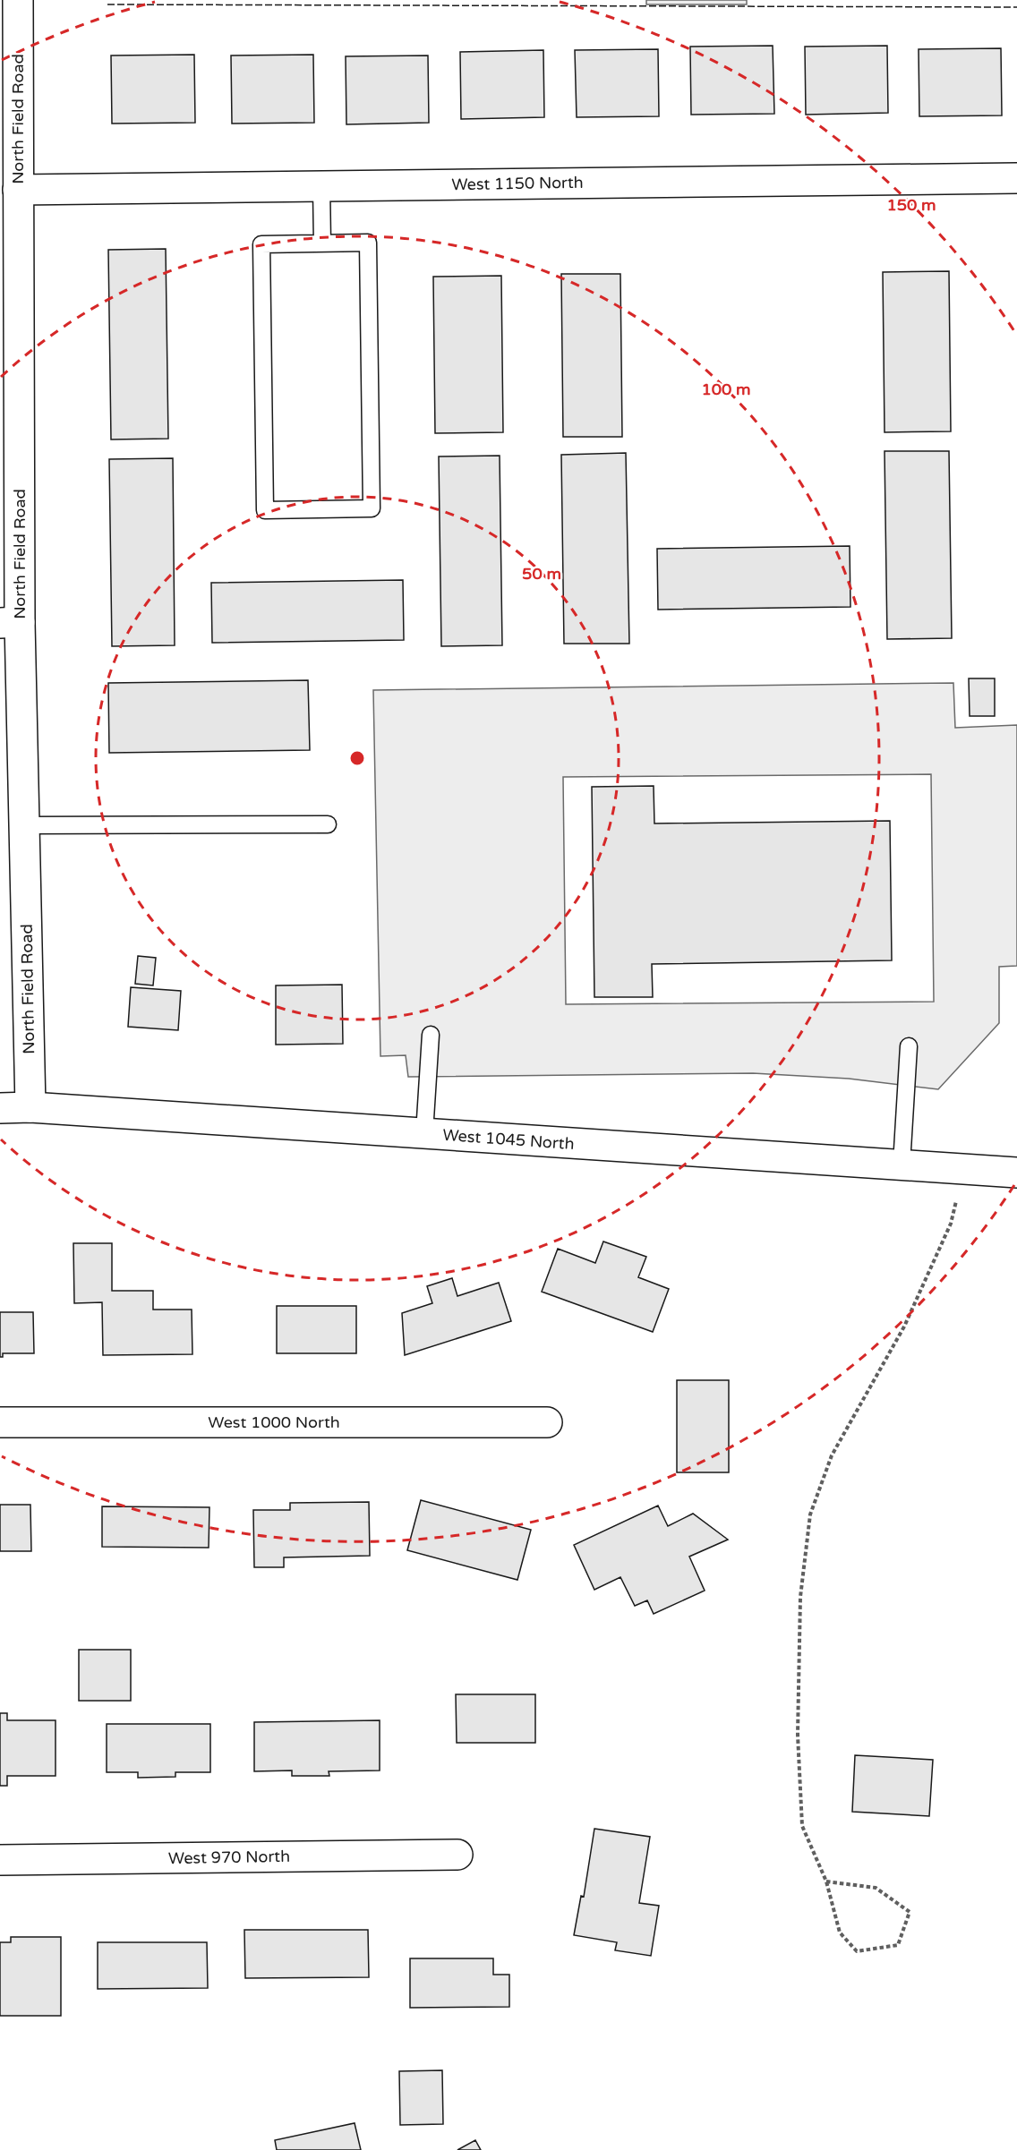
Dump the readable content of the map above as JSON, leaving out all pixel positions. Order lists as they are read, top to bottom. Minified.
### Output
{"streets":{"street":["North Field Road","West 1150 North","West 1045 North","West 1000 North","West 970 North"]},"crossings":[["North Field Road","West 1150 North"],["North Field Road","West 1045 North"]],"rings":["150 m","100 m","50 m"]}
